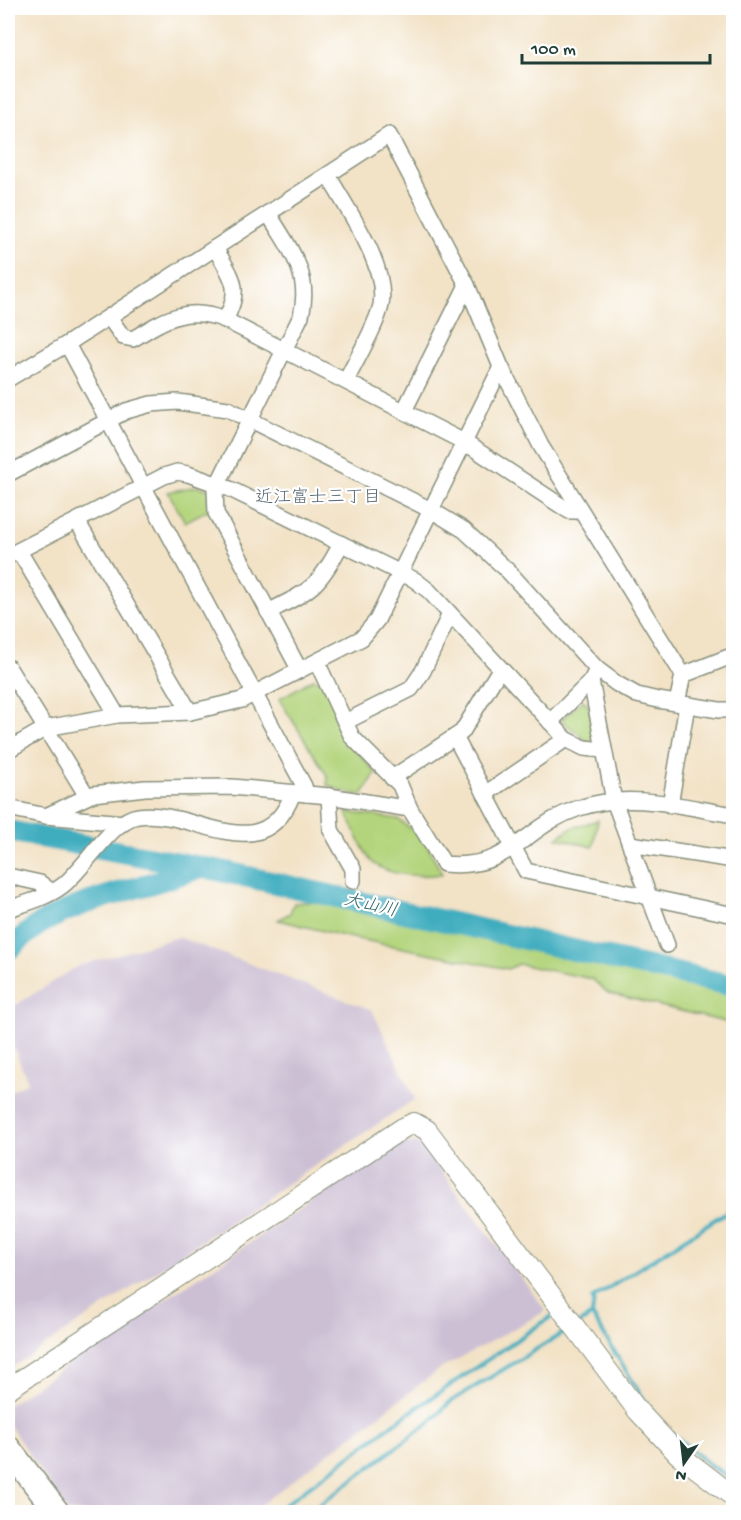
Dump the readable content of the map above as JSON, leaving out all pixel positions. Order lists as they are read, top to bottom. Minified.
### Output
{"districts":["近江富士三丁目"],"water":["大山川"],"scale_bar":"100 m","north":"bottom"}
